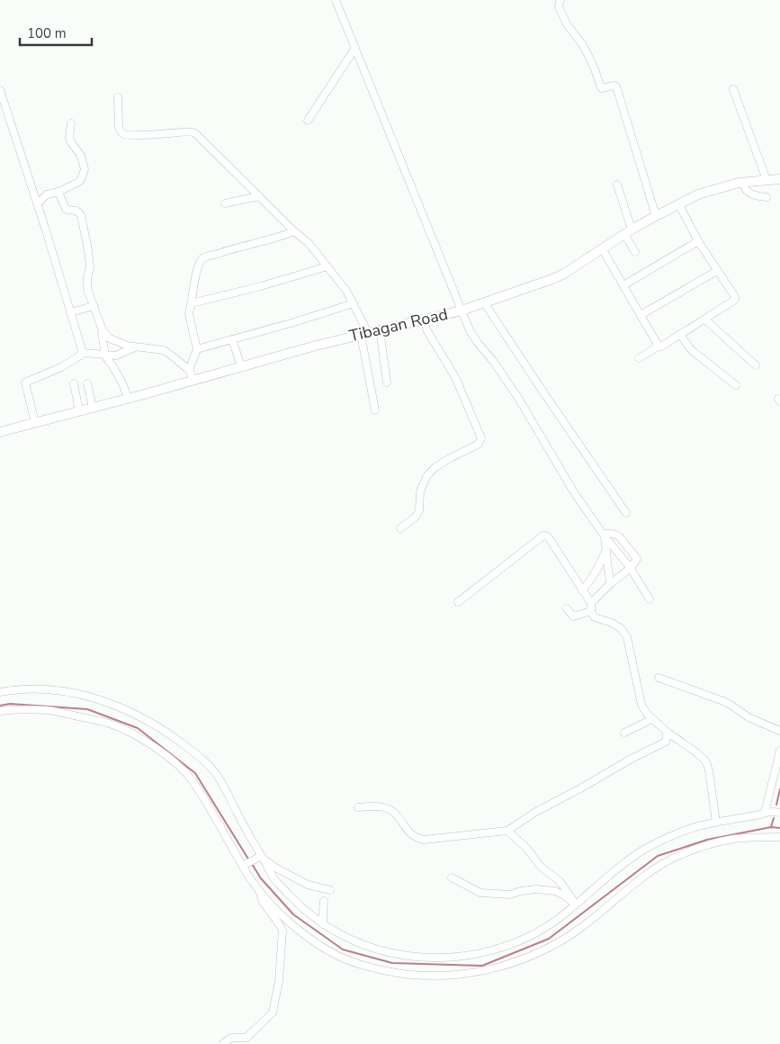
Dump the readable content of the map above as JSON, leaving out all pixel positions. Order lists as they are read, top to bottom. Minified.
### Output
{"streets":{"main road":["Tibagan Road"]},"scale_bar":"100 m"}
